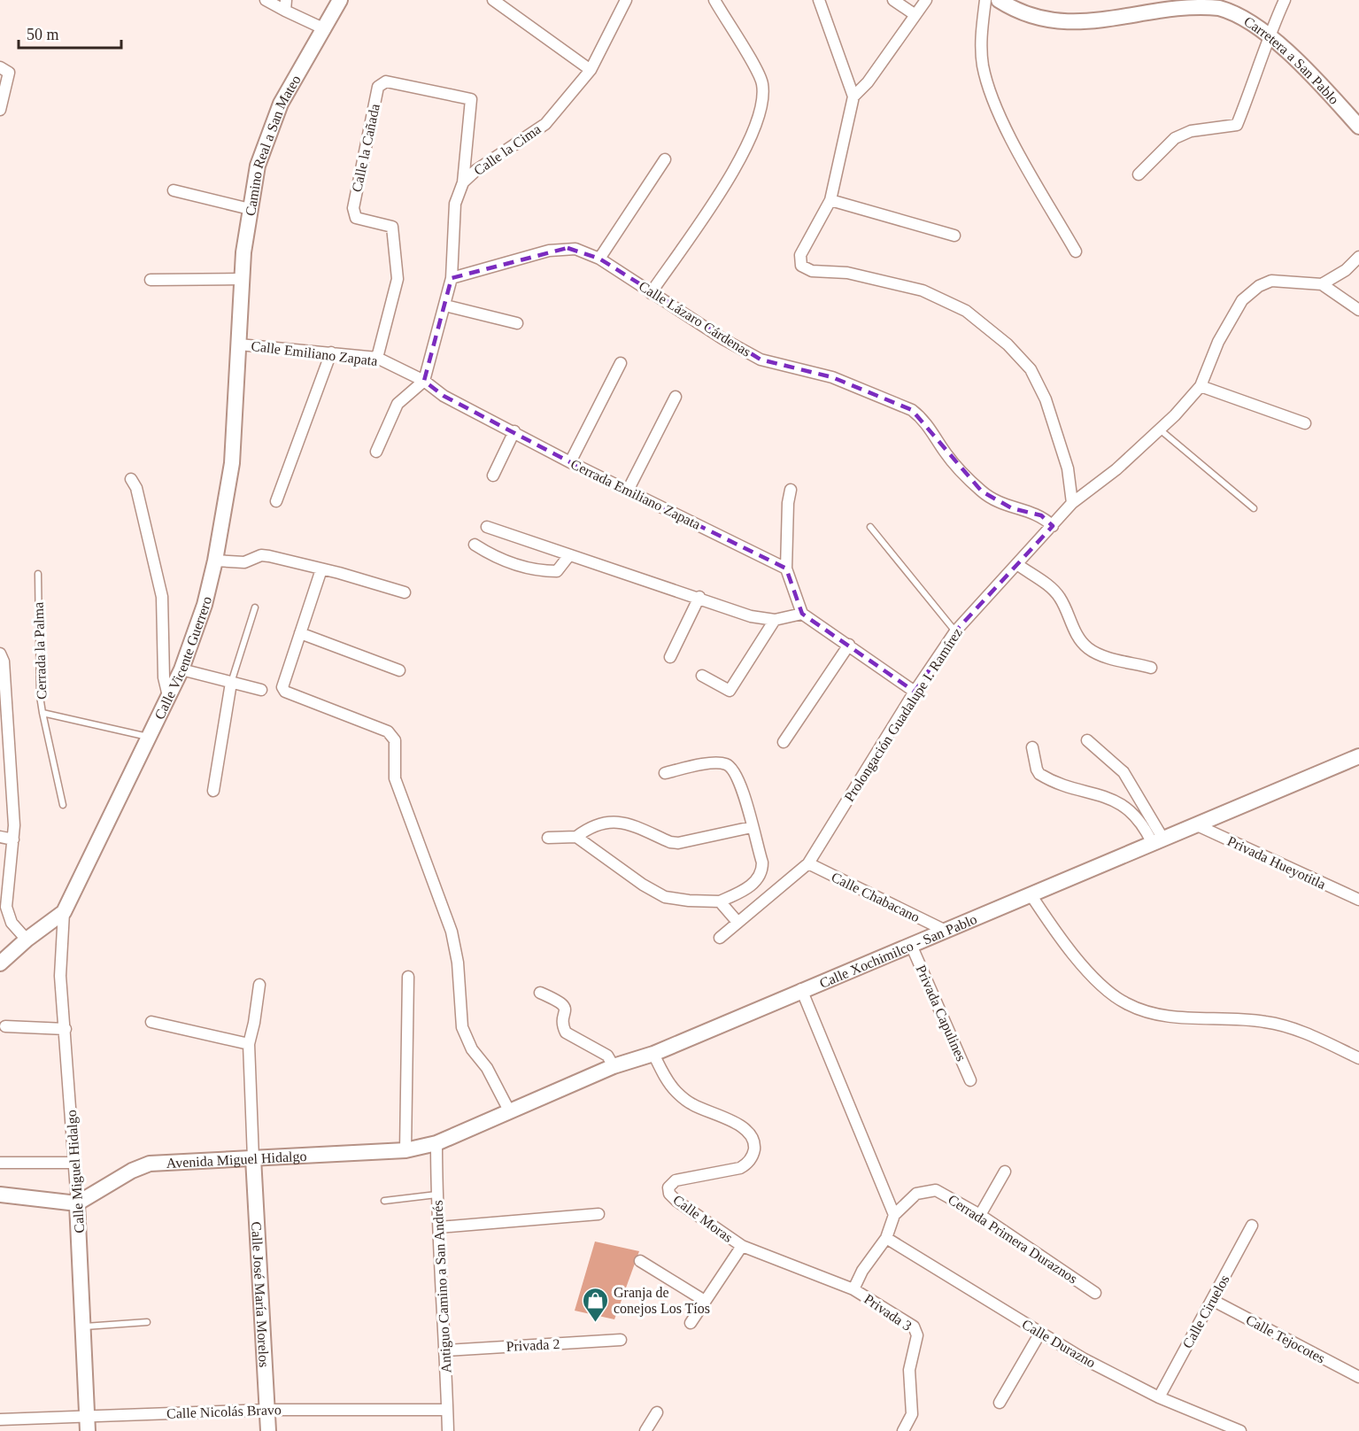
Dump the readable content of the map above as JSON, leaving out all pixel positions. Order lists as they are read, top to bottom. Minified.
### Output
{"streets":{"main road":["Carretera a San Pablo","Camino Real a San Mateo","Calle Vicente Guerrero","Calle Xochimilco - San Pablo","Avenida Miguel Hidalgo","Calle Miguel Hidalgo","Calle José María Morelos"],"street":["Calle la Cañada","Calle la Cima","Calle Lázaro Cárdenas","Calle Emiliano Zapata","Cerrada Emiliano Zapata","Prolongación Guadalupe I. Ramírez","Privada Hueyotitla","Calle Chabacano","Privada Capulines","Calle Moras","Cerrada Primera Duraznos","Antiguo Camino a San Andrés","Calle Ciruelos","Privada 3","Calle Tejocotes","Calle Durazno","Privada 2","Calle Nicolás Bravo"],"lane":["Cerrada la Palma"]},"crossings":[["Camino Real a San Mateo","Calle Vicente Guerrero"],["Calle la Cañada","Calle la Cima"],["Calle la Cañada","Calle Emiliano Zapata"],["Calle la Cima","Calle Lázaro Cárdenas"],["Calle la Cima","Calle Emiliano Zapata"],["Calle Lázaro Cárdenas","Prolongación Guadalupe I. Ramírez"],["Calle Emiliano Zapata","Cerrada Emiliano Zapata"],["Calle Emiliano Zapata","Calle Vicente Guerrero"],["Cerrada la Palma","Calle Vicente Guerrero"],["Calle Vicente Guerrero","Calle Miguel Hidalgo"],["Prolongación Guadalupe I. Ramírez","Calle Chabacano"],["Privada Hueyotitla","Calle Xochimilco - San Pablo"],["Calle Chabacano","Calle Xochimilco - San Pablo"],["Calle Xochimilco - San Pablo","Privada Capulines"],["Calle Xochimilco - San Pablo","Avenida Miguel Hidalgo"],["Calle Xochimilco - San Pablo","Calle Moras"],["Calle Xochimilco - San Pablo","Antiguo Camino a San Andrés"],["Avenida Miguel Hidalgo","Calle Miguel Hidalgo"],["Avenida Miguel Hidalgo","Antiguo Camino a San Andrés"],["Avenida Miguel Hidalgo","Calle José María Morelos"],["Calle Miguel Hidalgo","Calle Nicolás Bravo"],["Calle Moras","Privada 3"],["Antiguo Camino a San Andrés","Privada 2"],["Antiguo Camino a San Andrés","Calle Nicolás Bravo"],["Calle José María Morelos","Calle Nicolás Bravo"],["Calle Ciruelos","Calle Tejocotes"],["Calle Ciruelos","Calle Durazno"]],"places":{"shop":["Granja de conejos Los Tíos"]},"scale_bar":"50 m"}
